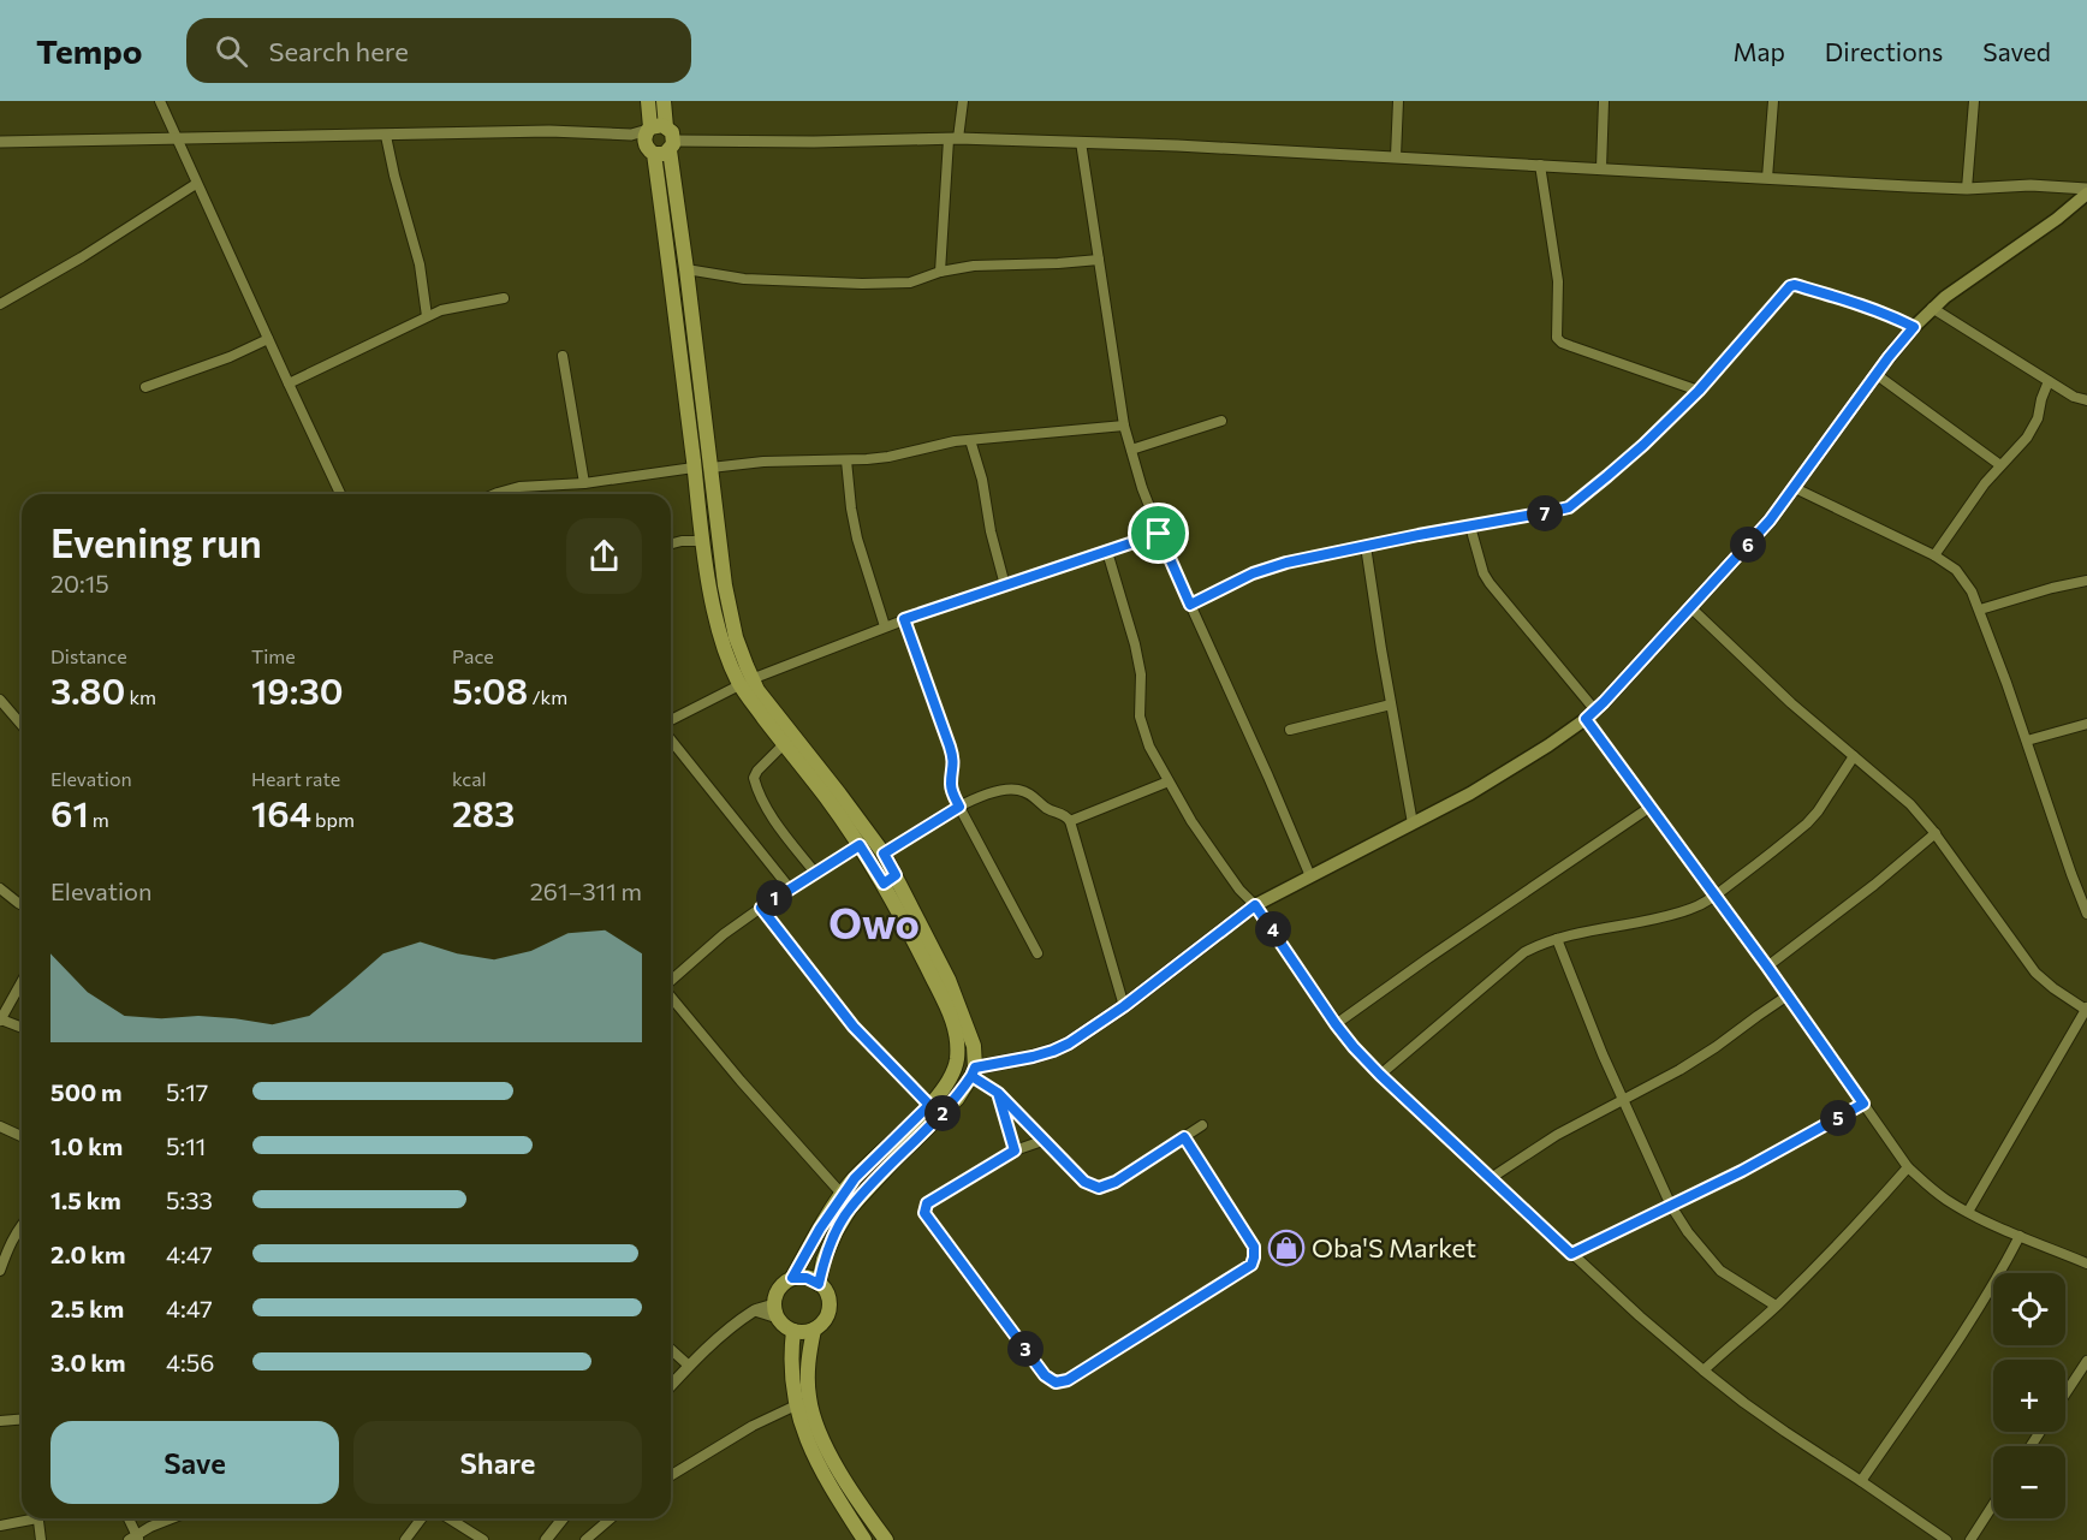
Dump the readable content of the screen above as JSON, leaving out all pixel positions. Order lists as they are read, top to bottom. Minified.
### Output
{"districts":["Owo"],"places":{"shop":["Oba'S Market"]},"page":{"header":"Tempo","search":"Search here","nav":["Map","Directions","Saved"],"heading":["Evening run","20:15"],"pins":["7","6","1","4","2","5","3"],"stats":[["Distance","3.80 km"],["Time","19:30"],["Pace","5:08 /km"],["Elevation","61 m"],["Heart rate","164 bpm"],["kcal","283"]],"chart":["Elevation","261–311 m"],"list":[{"name":"500 m","note":"5:17"},{"name":"1.0 km","note":"5:11"},{"name":"1.5 km","note":"5:33"},{"name":"2.0 km","note":"4:47"},{"name":"2.5 km","note":"4:47"},{"name":"3.0 km","note":"4:56"}],"map_buttons":["+","−"],"buttons":["Save","Share"]}}
